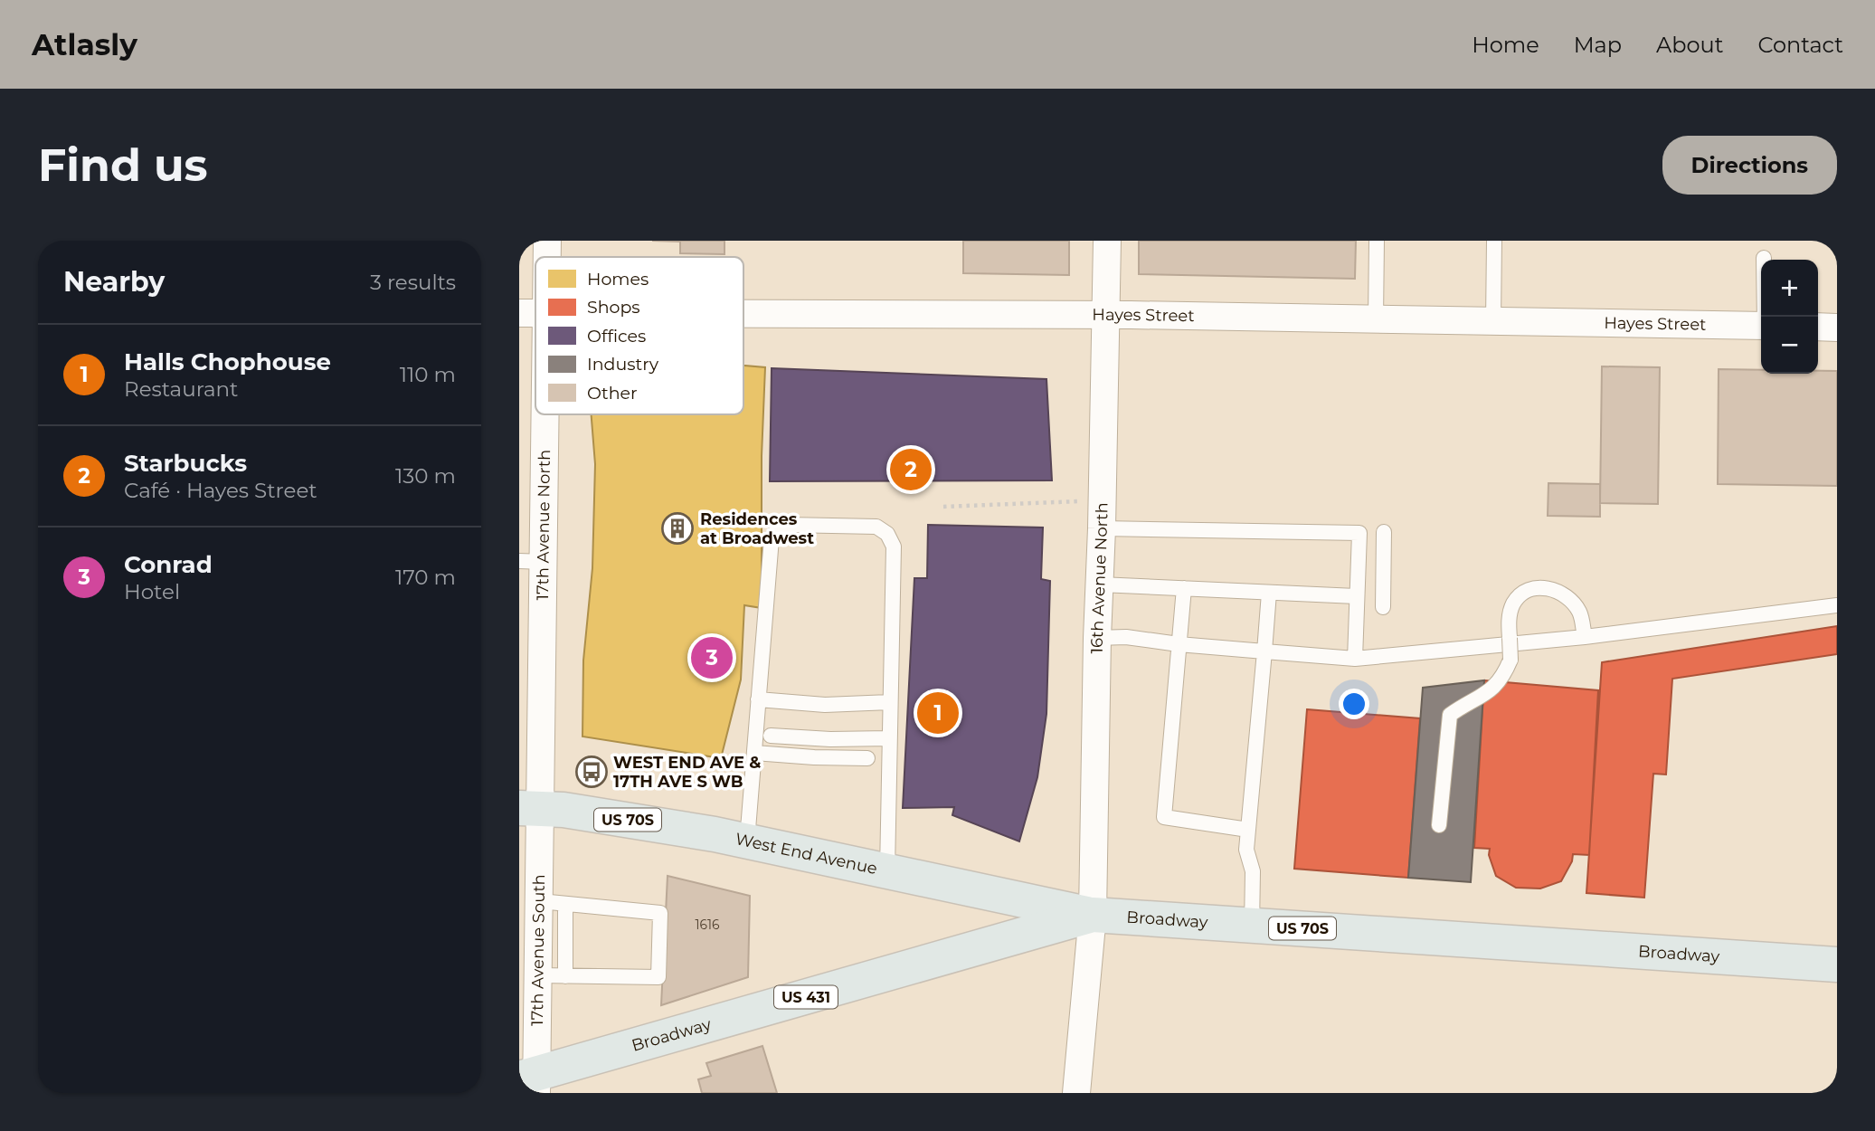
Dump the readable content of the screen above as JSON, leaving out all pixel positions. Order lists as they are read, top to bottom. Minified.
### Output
{"streets":{"main road":["US 70S","West End Avenue","Broadway","US 431"],"street":["Hayes Street","17th Avenue North","16th Avenue North","17th Avenue South"]},"crossings":[["Hayes Street","16th Avenue North"],["17th Avenue North","West End Avenue"],["17th Avenue North","17th Avenue South"],["16th Avenue North","West End Avenue"],["16th Avenue North","Broadway"],["West End Avenue","Broadway"],["West End Avenue","17th Avenue South"],["Broadway","17th Avenue South"]],"places":{"building":["Residences at Broadwest"],"bus stop":["WEST END AVE & 17TH AVE S WB"]},"house_numbers":["1616"],"legend":["Homes","Shops","Offices","Industry","Other"],"page":{"header":"Atlasly","nav":["Home","Map","About","Contact"],"buttons":"Directions","title":"Find us","heading":["Nearby","3 results"],"map_buttons":["+","−"],"list":[{"mark":"1","name":"Halls Chophouse","note":"Restaurant","value":"110 m"},{"mark":"2","name":"Starbucks","note":"Café · Hayes Street","value":"130 m"},{"mark":"3","name":"Conrad","note":"Hotel","value":"170 m"}],"pins":["2","3","1"]}}
